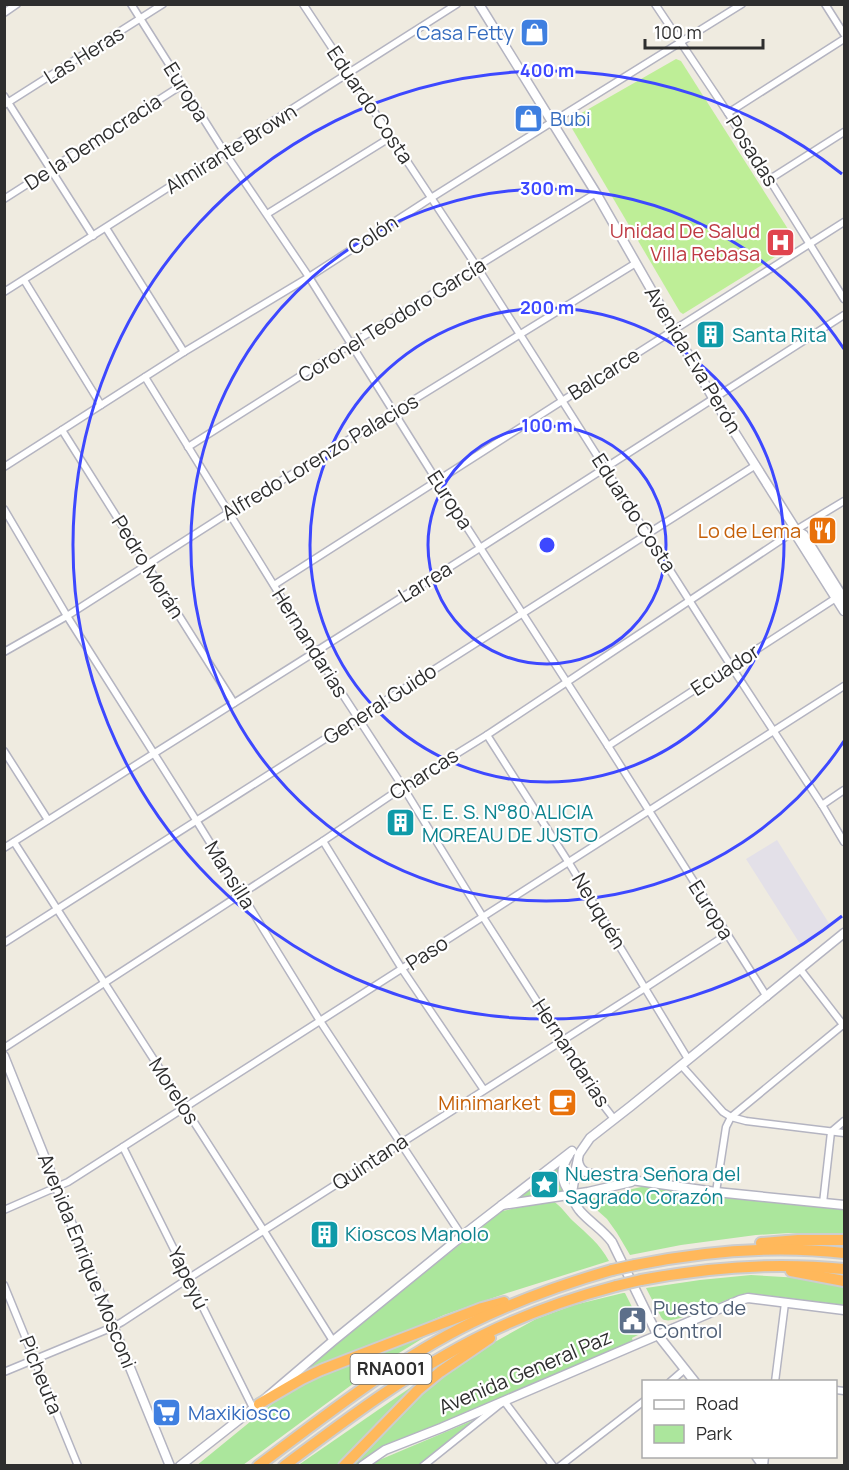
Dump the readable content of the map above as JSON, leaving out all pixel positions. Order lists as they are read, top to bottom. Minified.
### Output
{"streets":{"highway":["RNA001"],"main road":["Avenida Eva Perón","Avenida Enrique Mosconi","Avenida General Paz"],"street":["Las Heras","Europa","Eduardo Costa","De la Democracia","Almirante Brown","Posadas","Colón","Coronel Teodoro García","Balcarce","Alfredo Lorenzo Palacios","Pedro Morán","Larrea","Hernandarias","Ecuador","General Guido","Charcas","Mansilla","Neuquén","Paso","Morelos","Quintana","Yapeyú","Picheuta"]},"crossings":[["Las Heras","Europa"],["Europa","De la Democracia"],["Europa","Almirante Brown"],["Europa","Colón"],["Europa","Coronel Teodoro García"],["Europa","Balcarce"],["Europa","Alfredo Lorenzo Palacios"],["Europa","Larrea"],["Europa","Ecuador"],["Europa","General Guido"],["Europa","Charcas"],["Europa","Paso"],["Europa","Quintana"],["Eduardo Costa","Almirante Brown"],["Eduardo Costa","Colón"],["Eduardo Costa","Coronel Teodoro García"],["Eduardo Costa","Balcarce"],["Eduardo Costa","Alfredo Lorenzo Palacios"],["Eduardo Costa","Larrea"],["Eduardo Costa","Ecuador"],["Eduardo Costa","General Guido"],["Eduardo Costa","Charcas"],["Eduardo Costa","Paso"],["Posadas","Colón"],["Posadas","Balcarce"],["Colón","Avenida Eva Perón"],["Colón","Pedro Morán"],["Colón","Hernandarias"],["Coronel Teodoro García","Avenida Eva Perón"],["Coronel Teodoro García","Hernandarias"],["Avenida Eva Perón","Balcarce"],["Avenida Eva Perón","Alfredo Lorenzo Palacios"],["Avenida Eva Perón","Larrea"],["Avenida Eva Perón","Ecuador"],["Avenida Eva Perón","General Guido"],["Avenida Eva Perón","Charcas"],["Balcarce","Hernandarias"],["Alfredo Lorenzo Palacios","Pedro Morán"],["Alfredo Lorenzo Palacios","Hernandarias"],["Alfredo Lorenzo Palacios","Mansilla"],["Pedro Morán","Larrea"],["Larrea","Hernandarias"],["Larrea","Mansilla"],["Larrea","Morelos"],["Hernandarias","General Guido"],["Hernandarias","Charcas"],["Hernandarias","Paso"],["Hernandarias","Quintana"],["General Guido","Mansilla"],["General Guido","Morelos"],["Charcas","Mansilla"],["Charcas","Neuquén"],["Charcas","Morelos"],["Mansilla","Paso"],["Mansilla","Quintana"],["Neuquén","Paso"],["Neuquén","Quintana"],["Paso","Morelos"],["Paso","Avenida Enrique Mosconi"],["Paso","Yapeyú"],["Morelos","Quintana"],["Quintana","Avenida Enrique Mosconi"],["Quintana","Yapeyú"],["Quintana","Picheuta"]],"places":{"shop":["Casa Fetty","Bubi"],"hospital":["Unidad De Salud Villa Rebasa"],"building":["Santa Rita","E. E. S. N°80 ALICIA MOREAU DE JUSTO","Kioscos Manolo"],"restaurant":["Lo de Lema"],"cafe":["Minimarket"],"place":["Nuestra Señora del Sagrado Corazón"],"public building":["Puesto de Control"],"supermarket":["Maxikiosco"]},"legend":["Road","Park"],"scale_bar":"100 m","rings":["400 m","300 m","200 m","100 m"]}
